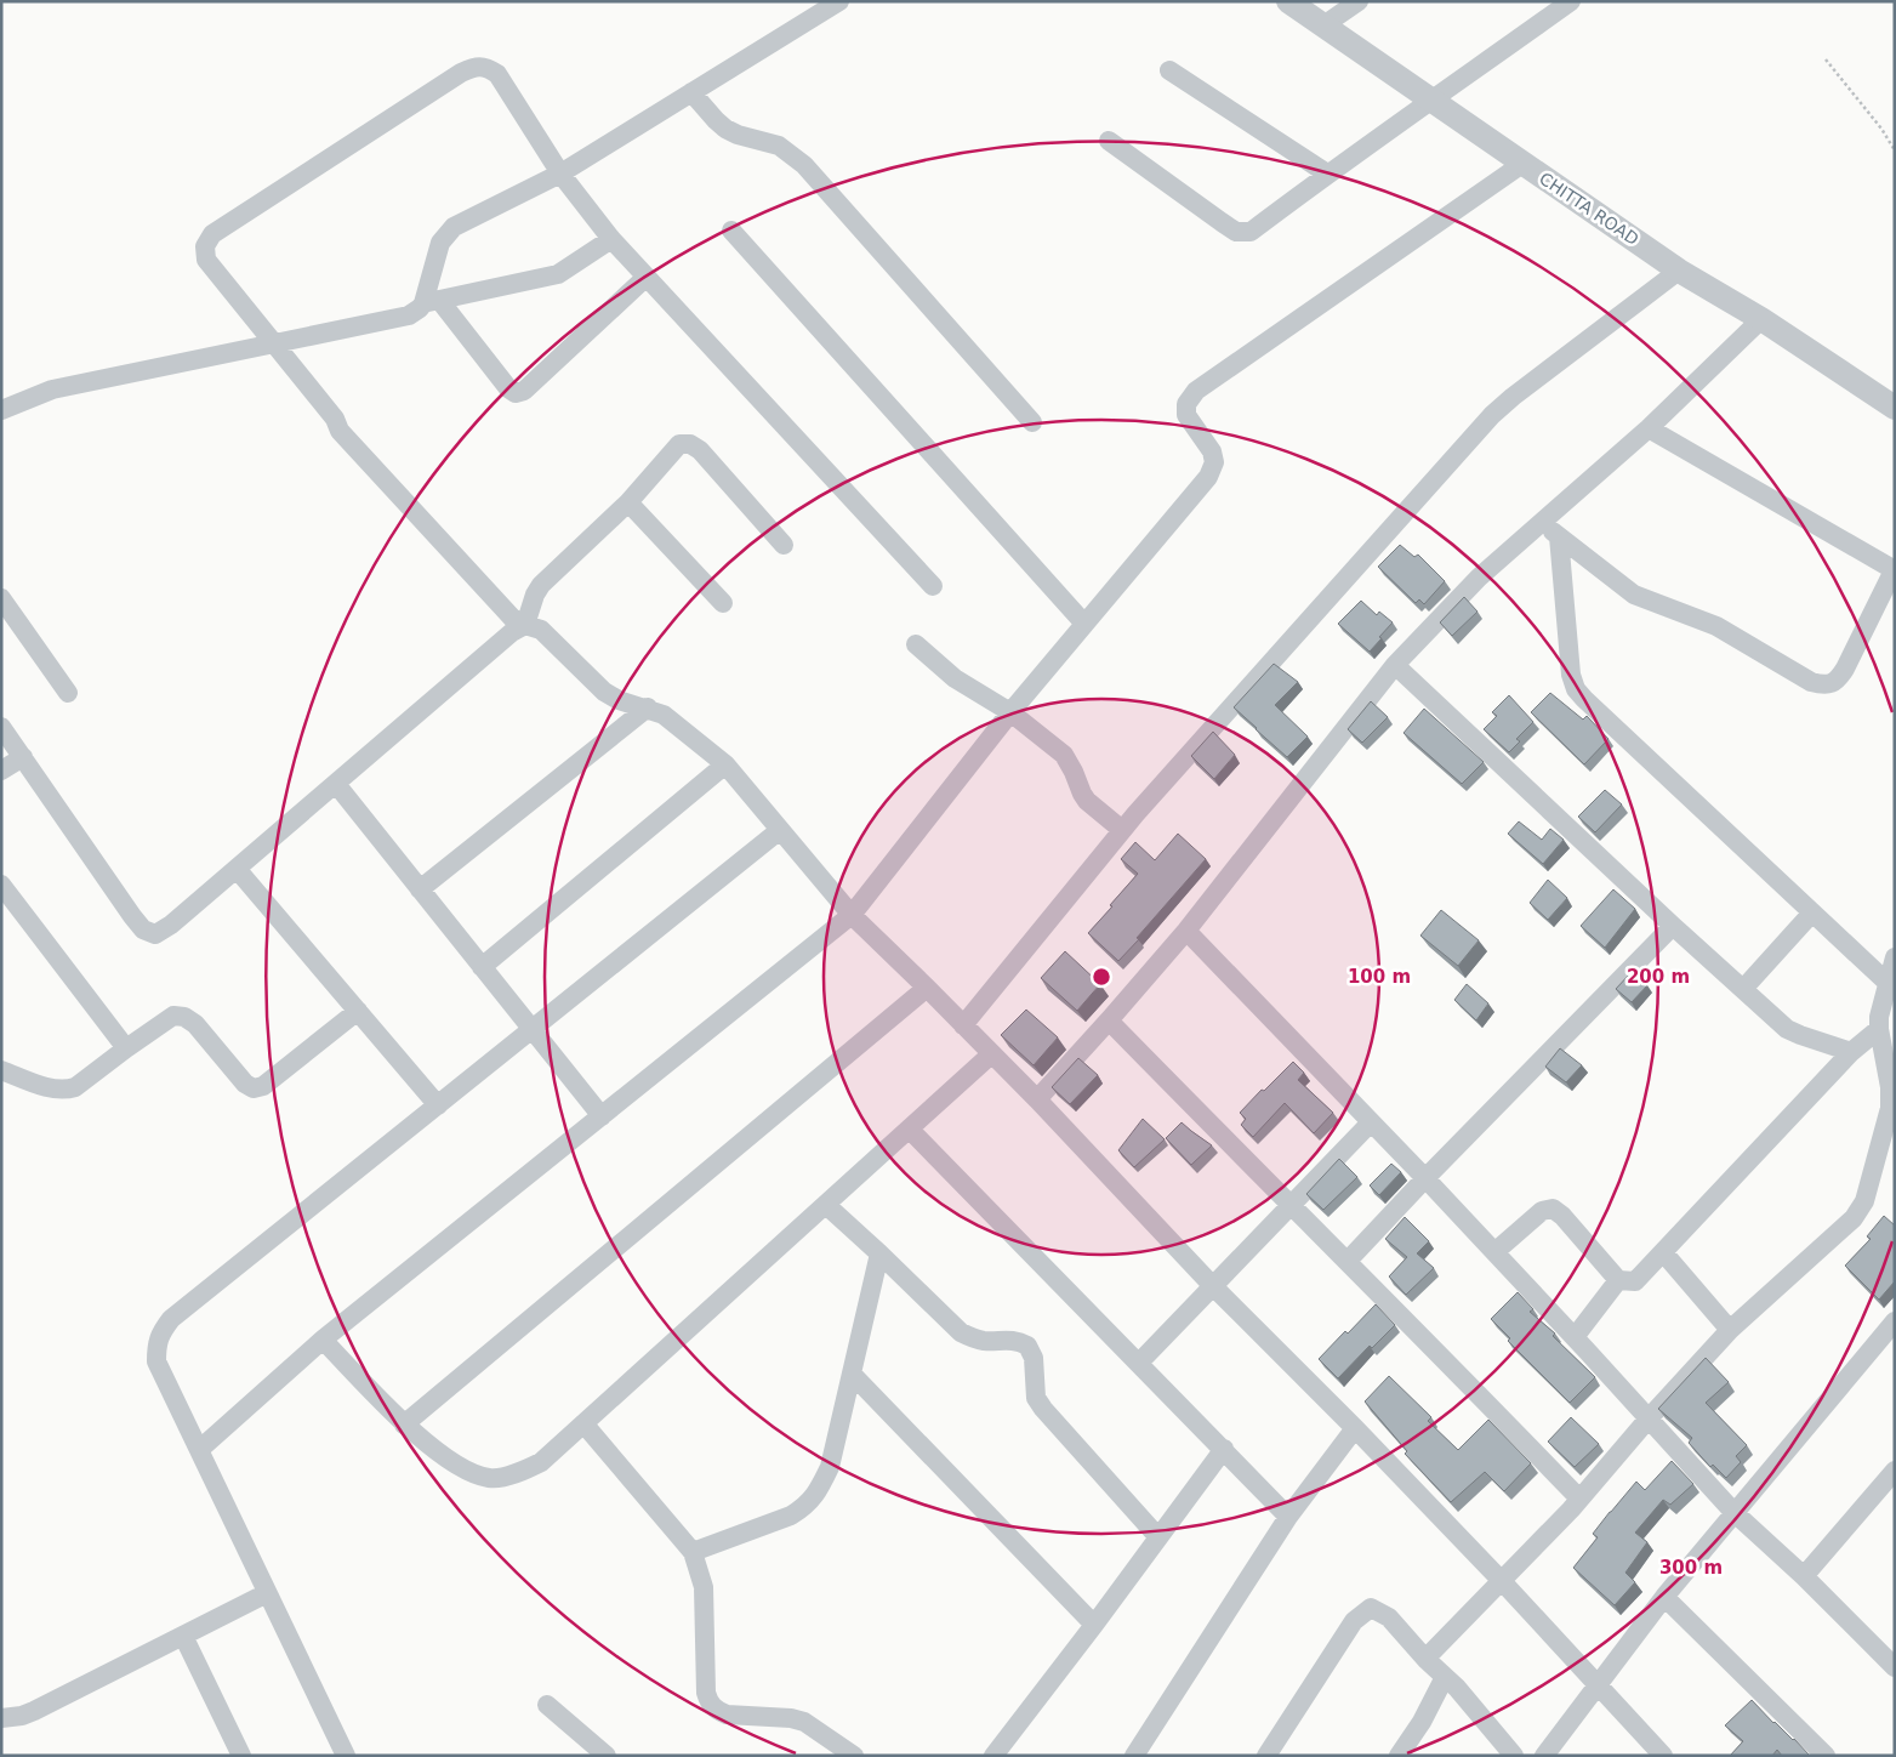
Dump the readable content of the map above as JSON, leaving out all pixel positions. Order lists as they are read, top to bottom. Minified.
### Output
{"streets":{"street":["CHITTA ROAD"]},"rings":["100 m","200 m","300 m"]}
